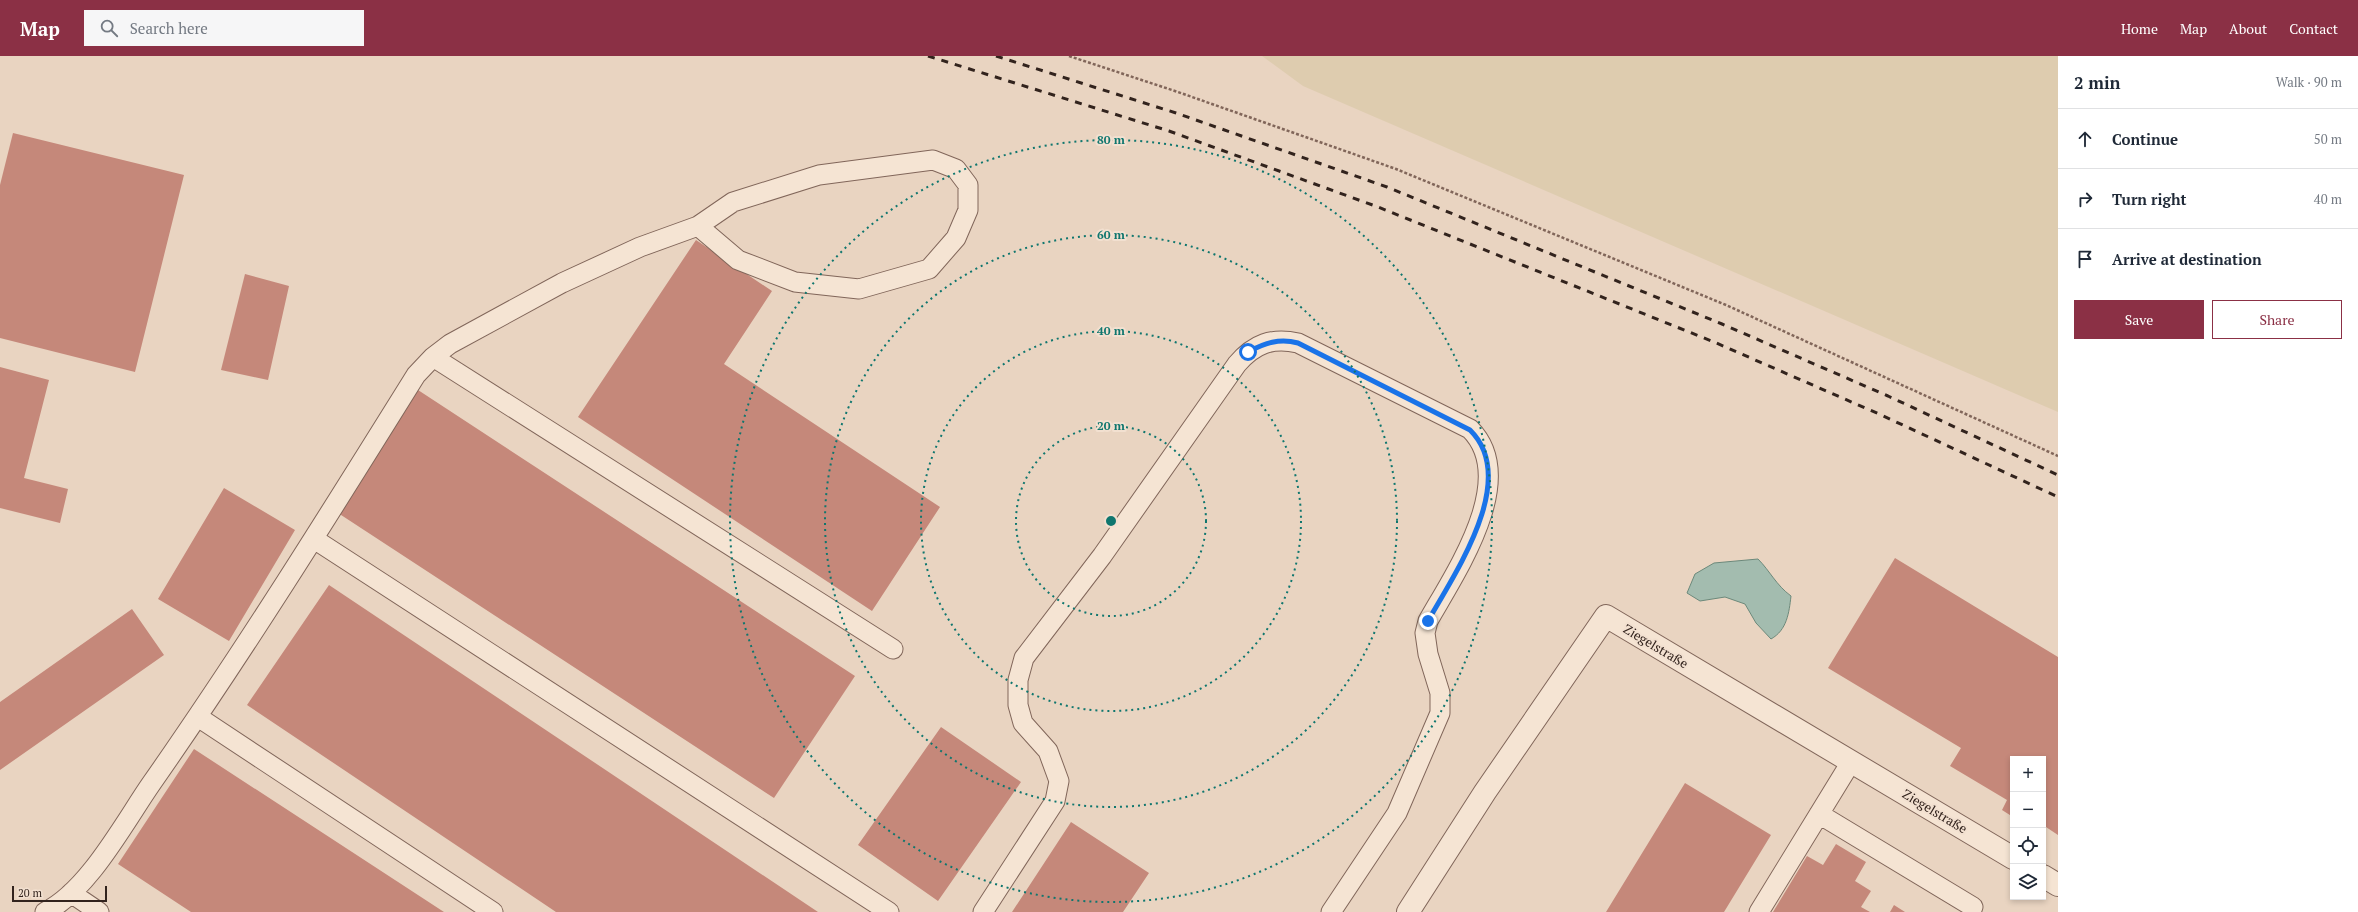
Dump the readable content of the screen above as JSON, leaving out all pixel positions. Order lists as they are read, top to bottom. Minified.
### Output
{"streets":{"street":["Ziegelstraße"]},"scale_bar":"20 m","page":{"header":"Map","search":"Search here","nav":["Home","Map","About","Contact"],"heading":["2 min","Walk · 90 m"],"list":[["Continue","50 m"],["Turn right","40 m"],"Arrive at destination"],"buttons":["Save","Share"],"map_buttons":["+","−"],"scale":"20 m"},"rings":["80 m","60 m","40 m","20 m"]}
